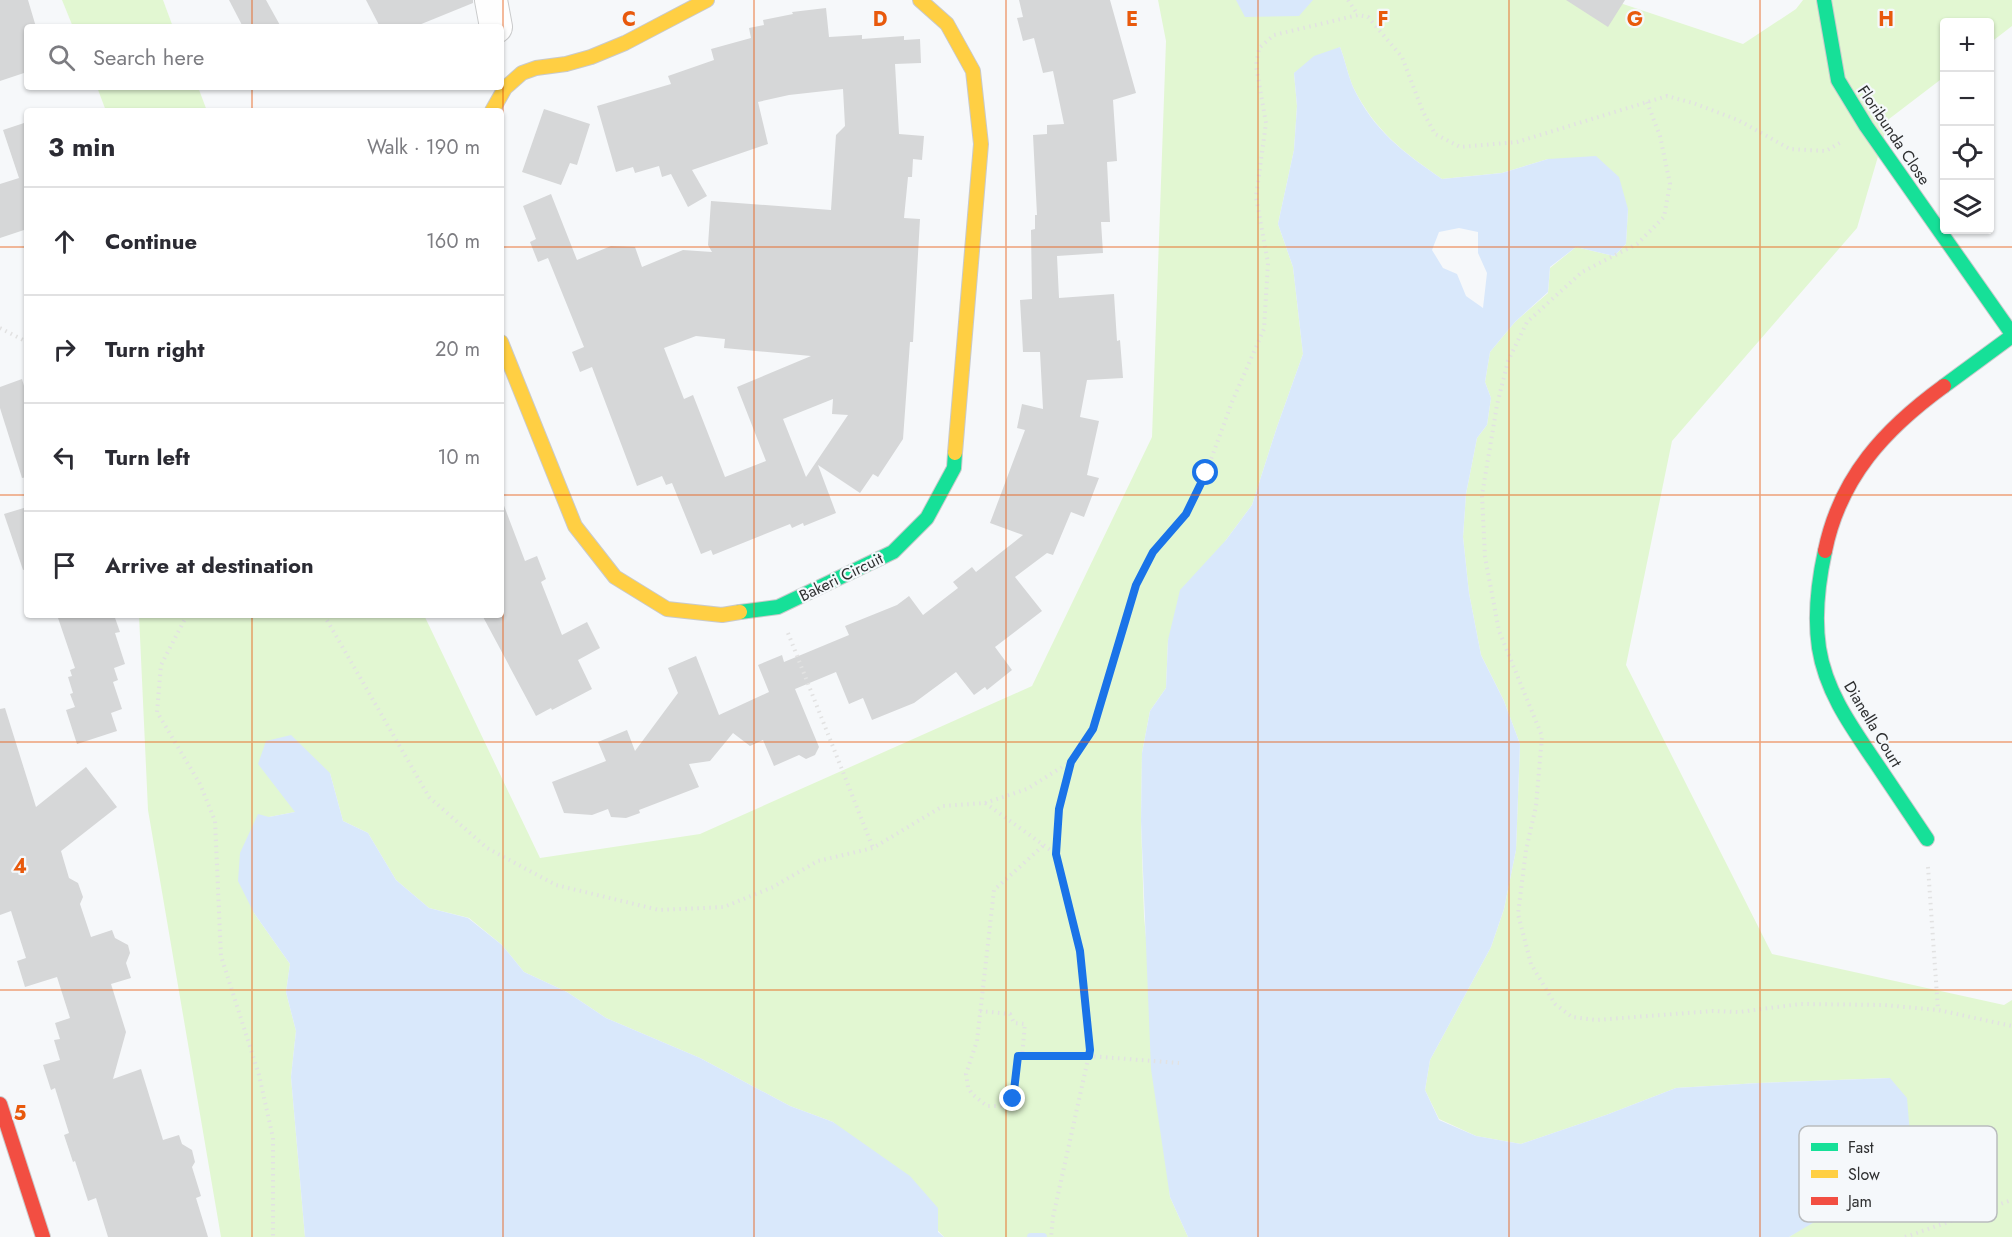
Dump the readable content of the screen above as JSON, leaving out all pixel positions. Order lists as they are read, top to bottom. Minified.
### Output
{"streets":{"street":["Floribunda Close","Bakeri Circuit","Dianella Court"]},"crossings":[["Floribunda Close","Dianella Court"]],"legend":["Fast","Slow","Jam"],"page":{"map_buttons":["+","−"],"search":"Search here","heading":["3 min","Walk · 190 m"],"list":[["Continue","160 m"],["Turn right","20 m"],["Turn left","10 m"],"Arrive at destination"]},"grid":{"columns":["C","D","E","F","G","H"],"rows":["4","5"]}}
